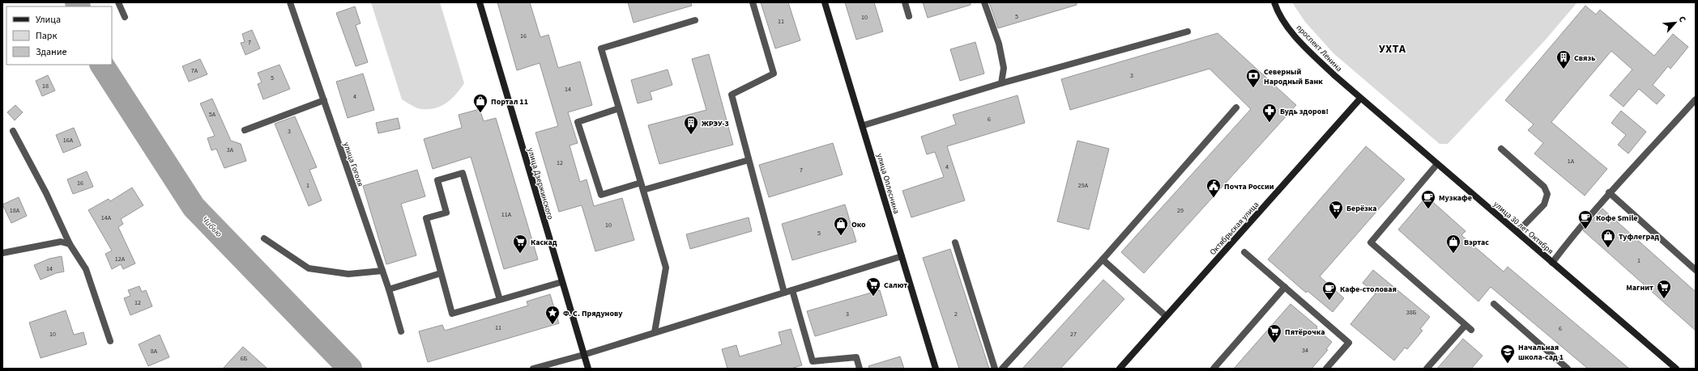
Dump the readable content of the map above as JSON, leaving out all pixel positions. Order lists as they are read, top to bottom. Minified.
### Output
{"streets":{"street":["проспект Ленина","улица Гоголя","улица Дзержинского","улица Оплеснина","улица 30 лет Октября","Октябрьская улица"]},"crossings":[["проспект Ленина","улица 30 лет Октября"],["проспект Ленина","Октябрьская улица"],["улица 30 лет Октября","Октябрьская улица"]],"districts":["УХТА"],"water":["Чибью"],"places":{"building":["Связь","ЖРЭУ-3"],"bank":["Северный Народный Банк"],"shop":["Портал 11","Око","Туфлеград","Вэртас"],"pharmacy":["Будь здоров!"],"public building":["Почта России"],"cafe":["Музкафе","Кофе Smile","Кафе-столовая"],"supermarket":["Берёзка","Каскад","Салют","Магнит","Пятёрочка"],"place":["Ф. С. Прядунову"],"school or university":["Начальная школа-сад 1"]},"house_numbers":["5","10","11","16","7","7А","3","5","18","14","4","5А","6","3","16А","3А","1А","12","4","7","16","1","29А","18А","29","11А","14А","10","5","12А","1","14","12","38Б","3","2","11","6","10","27","34","8А","6Б"],"legend":["Улица","Парк","Здание"],"north":"top right"}
